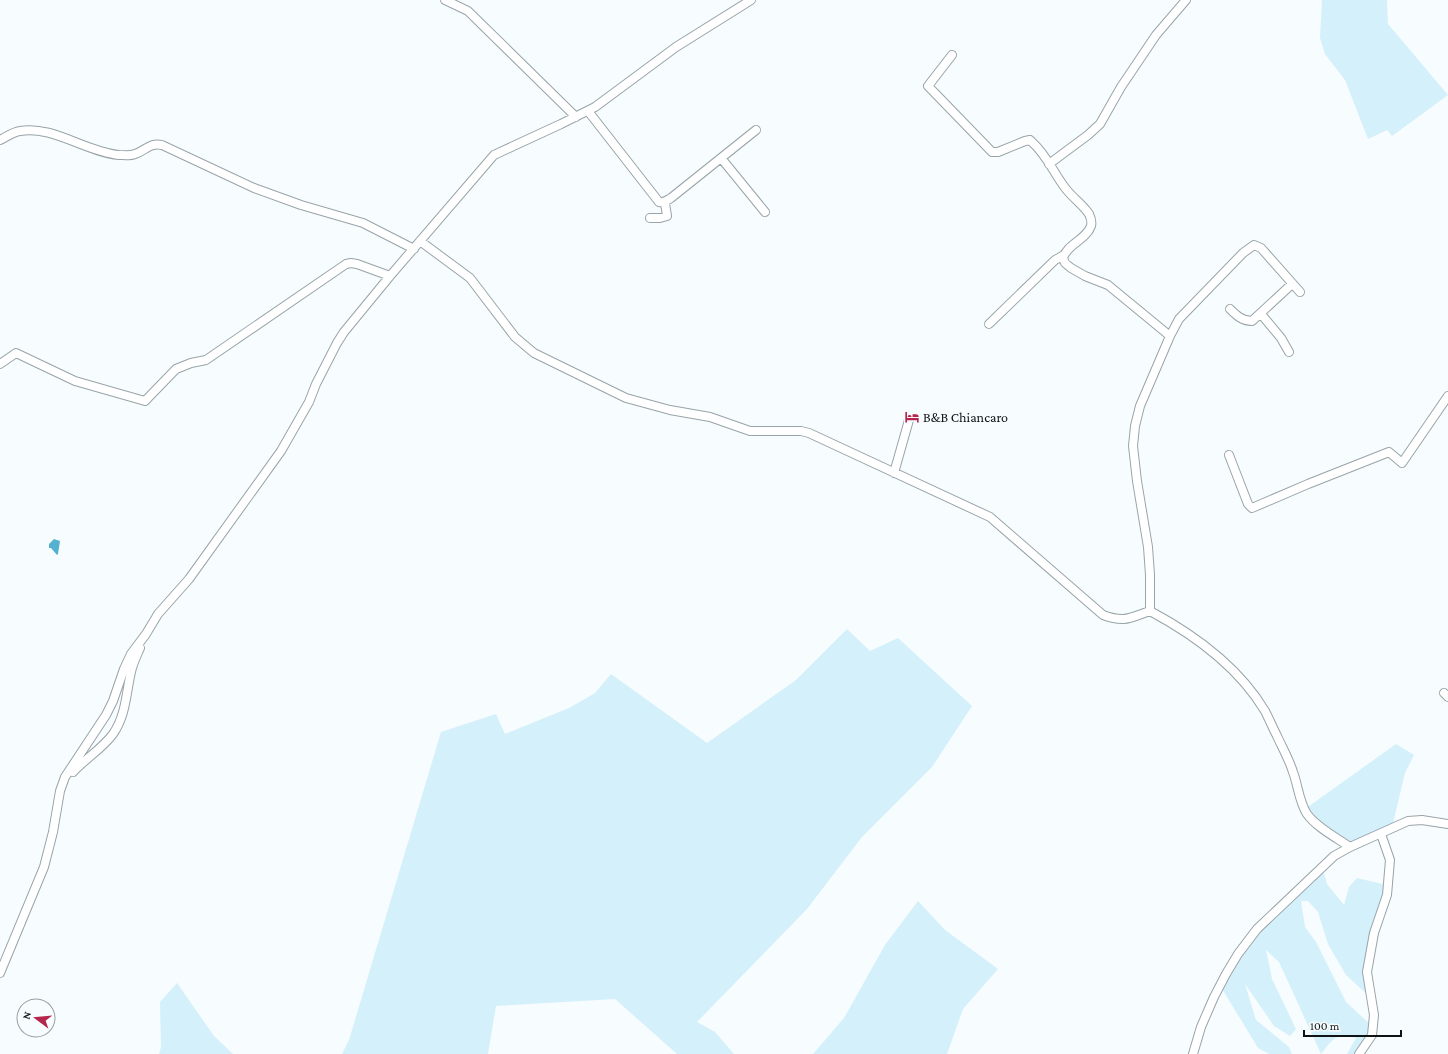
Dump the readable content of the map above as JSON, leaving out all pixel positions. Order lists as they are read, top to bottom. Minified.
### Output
{"places":{"hotel":["B&B Chiancaro"]},"scale_bar":"100 m","north":"left"}
